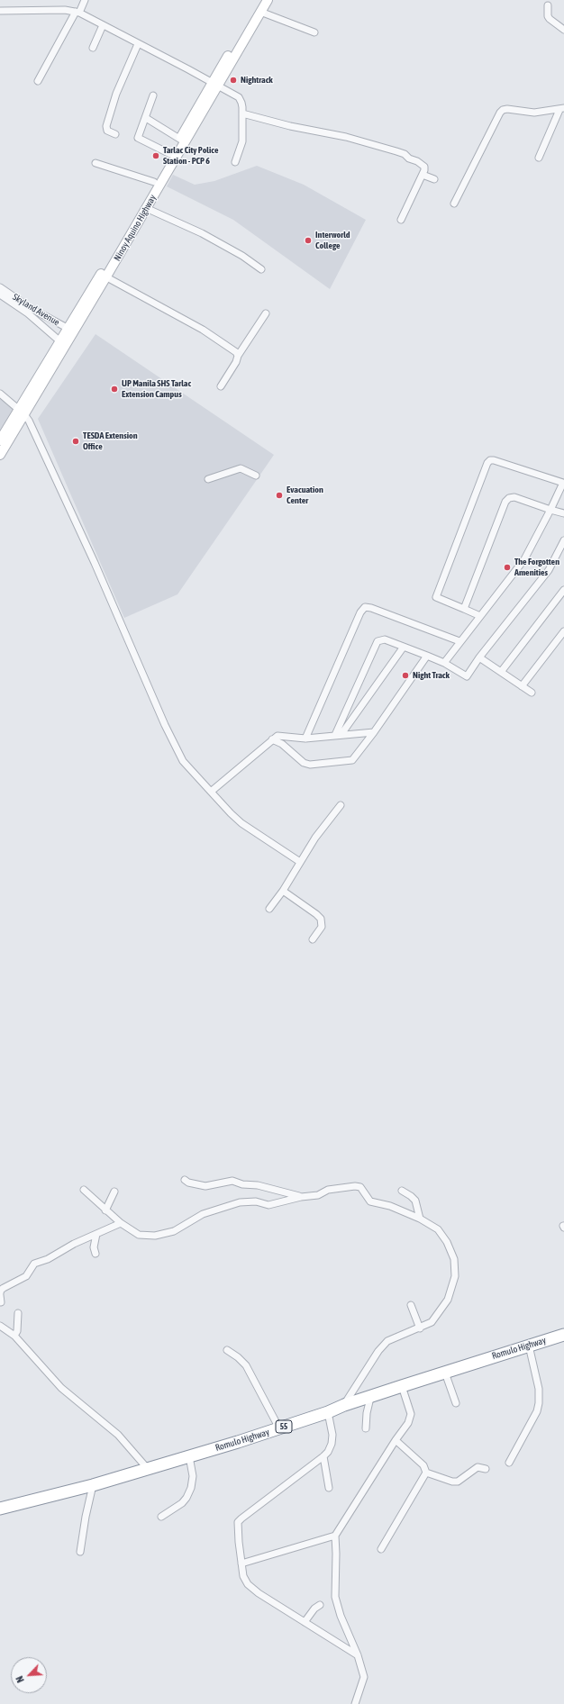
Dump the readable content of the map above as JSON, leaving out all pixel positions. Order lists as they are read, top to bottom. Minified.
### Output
{"streets":{"highway":["Romulo Highway","55"],"main road":["Ninoy Aquino Highway"],"street":["Skyland Avenue"]},"crossings":[["Ninoy Aquino Highway","Skyland Avenue"]],"places":["Nightrack","Tarlac City Police Station - PCP 6","Interworld College","UP Manila SHS Tarlac Extension Campus","TESDA Extension Office","Evacuation Center","The Forgotten Amenities","Night Track"],"north":"bottom left"}
